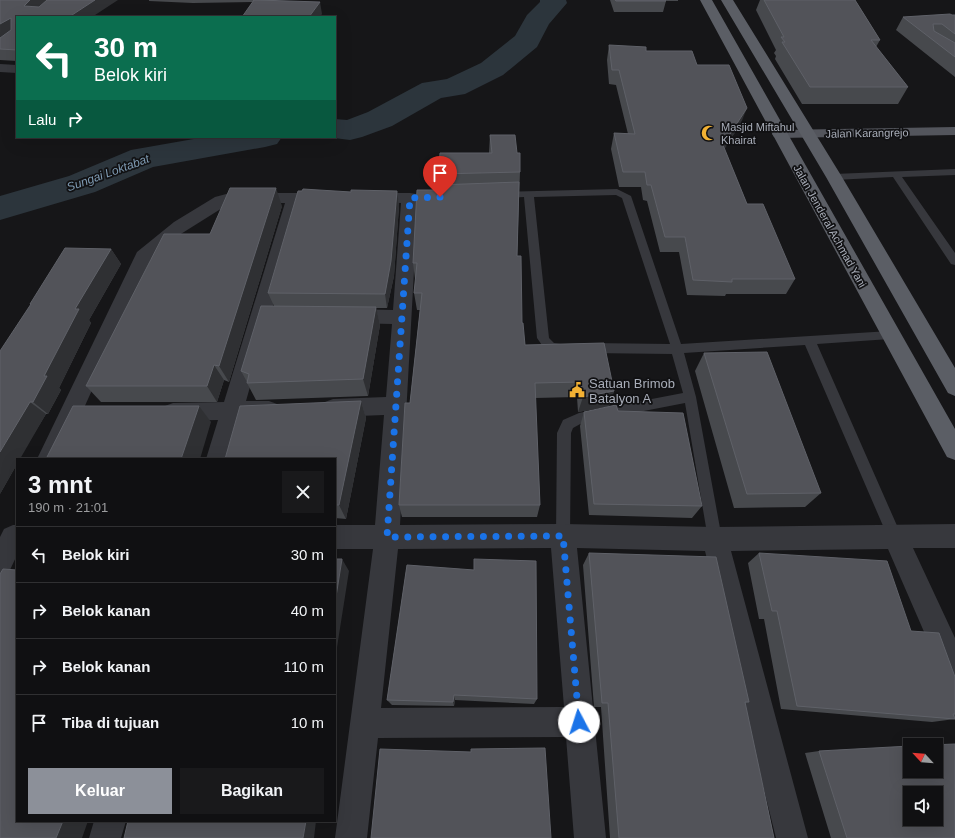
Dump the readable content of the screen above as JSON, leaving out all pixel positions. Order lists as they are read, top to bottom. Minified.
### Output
{"streets":{"highway":["Jalan Jenderal Achmad Yani"],"main road":["Jalan Karangrejo"]},"crossings":[["Jalan Karangrejo","Jalan Jenderal Achmad Yani"]],"water":["Sungai Loktabat"],"places":{"mosque":["Masjid Miftahul Khairat"],"public building":["Satuan Brimob Batalyon A"]},"north":"top left","page":{"turn":["30 m","Belok kiri"],"then":"Lalu","heading":["3 mnt","190 m · 21:01"],"list":[{"name":"Belok kiri","value":"30 m"},{"name":"Belok kanan","value":"40 m"},{"name":"Belok kanan","value":"110 m"},{"name":"Tiba di tujuan","value":"10 m"}],"buttons":["Keluar","Bagikan"]}}
